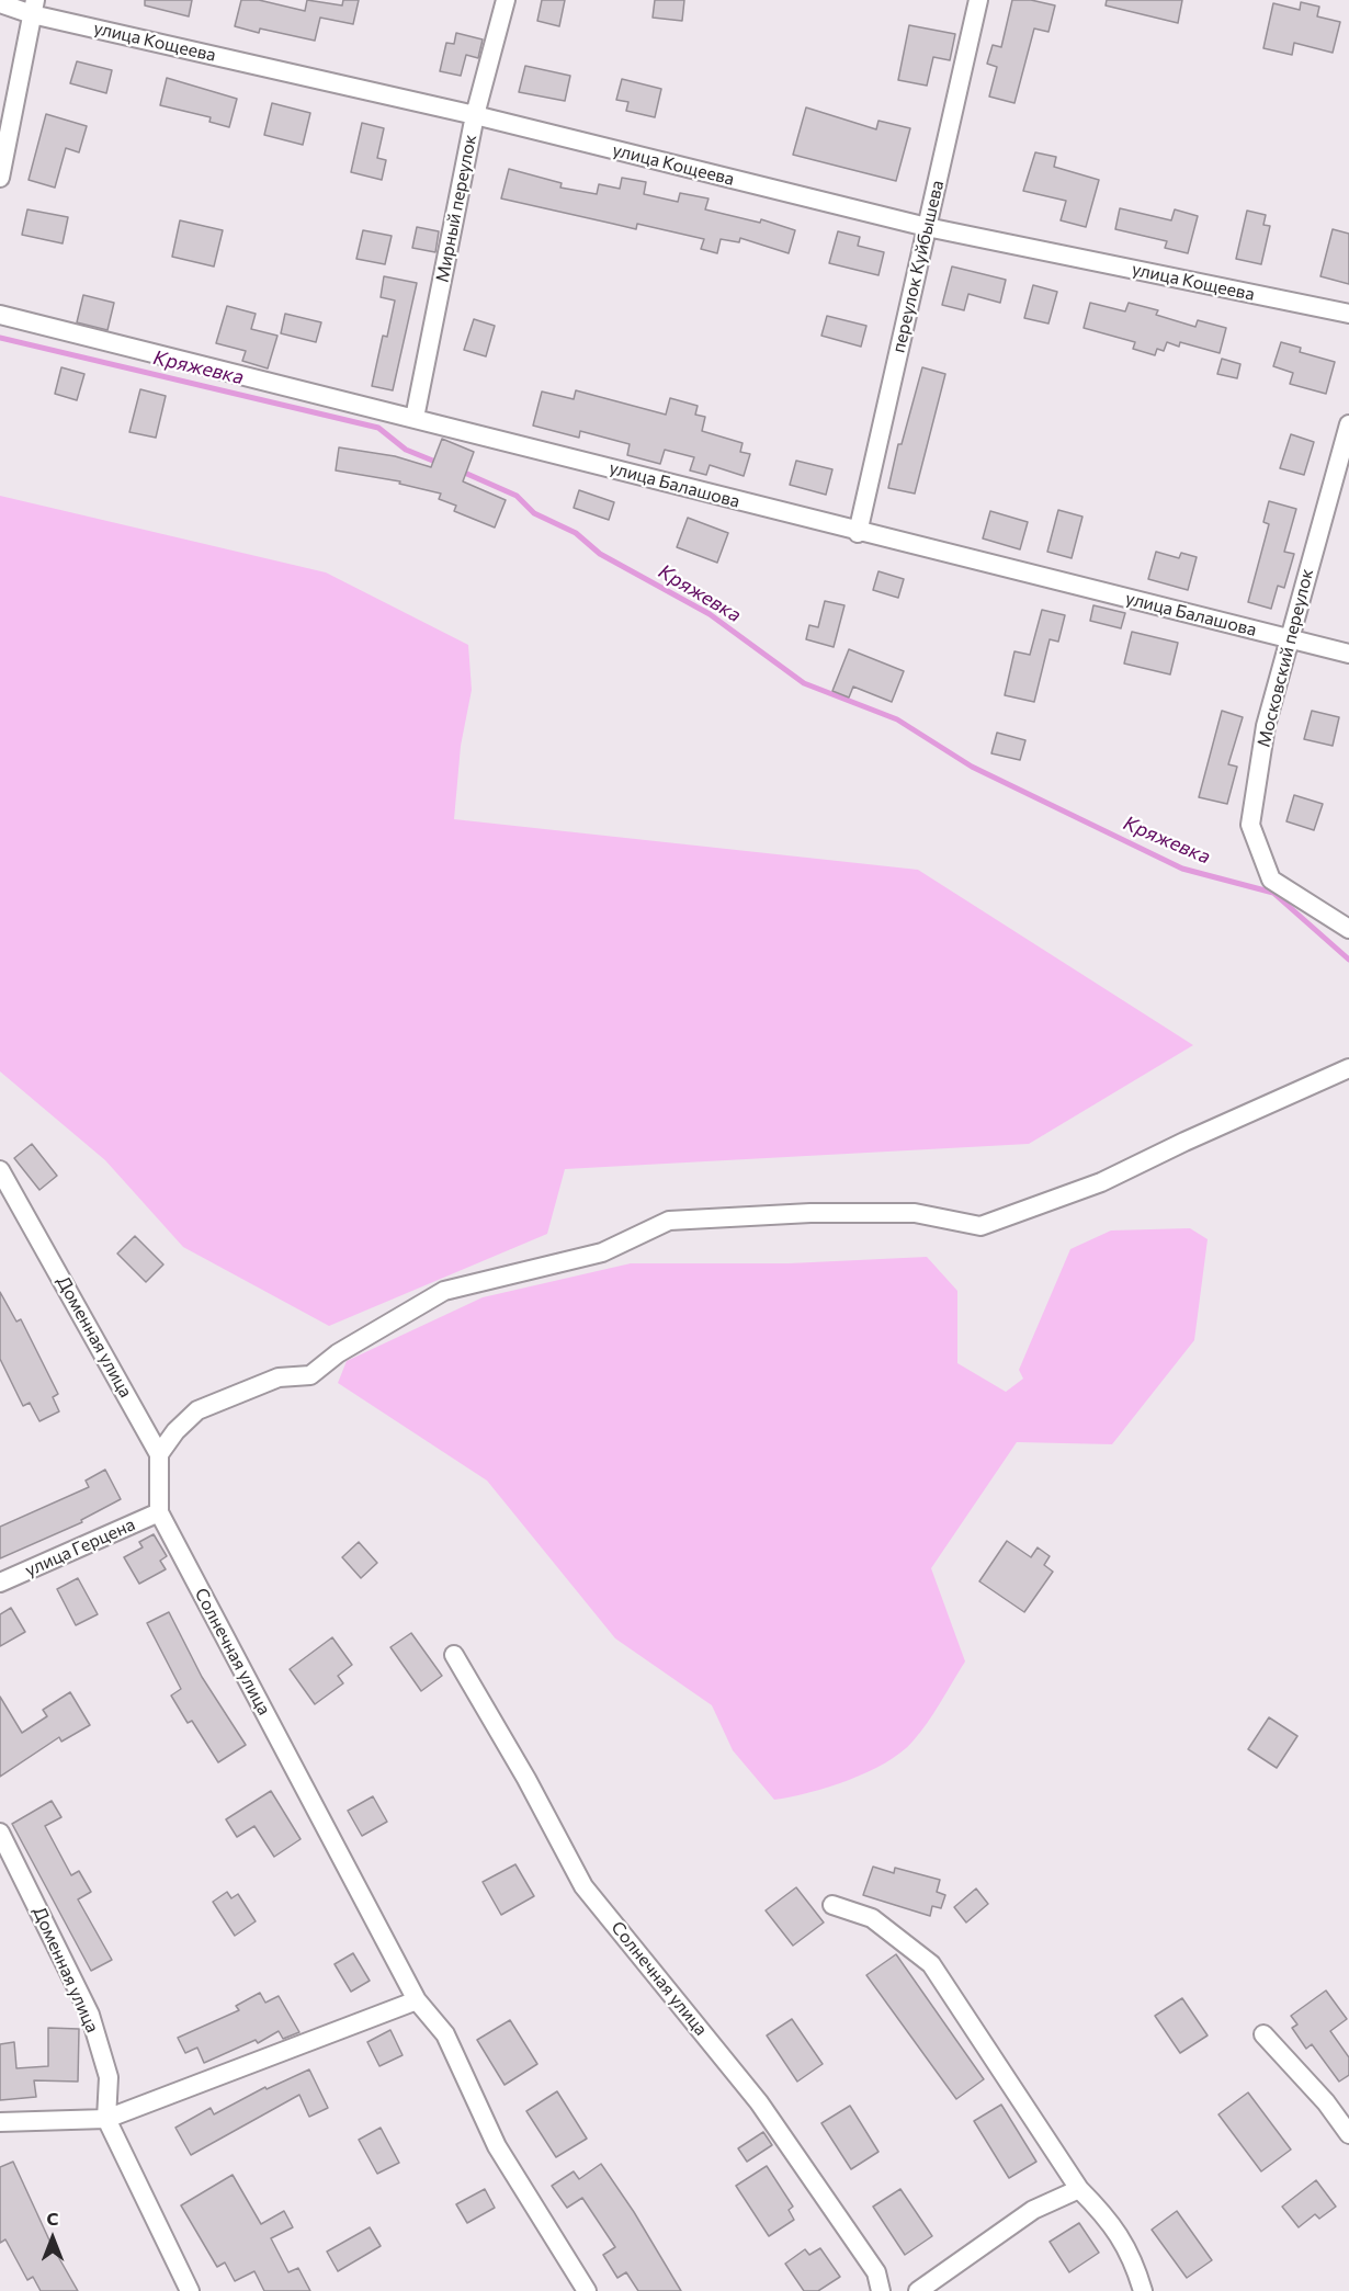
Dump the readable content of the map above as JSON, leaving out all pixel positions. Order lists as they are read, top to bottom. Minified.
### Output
{"streets":{"street":["улица Кощеева","Мирный переулок","переулок Куйбышева","улица Балашова","Московский переулок","Доменная улица","улица Герцена","Солнечная улица"]},"crossings":[["улица Кощеева","Мирный переулок"],["улица Кощеева","переулок Куйбышева"],["Мирный переулок","улица Балашова"],["переулок Куйбышева","улица Балашова"],["улица Балашова","Московский переулок"],["Доменная улица","улица Герцена"],["Доменная улица","Солнечная улица"],["улица Герцена","Солнечная улица"]],"water":["Кряжевка"],"north":"top"}
